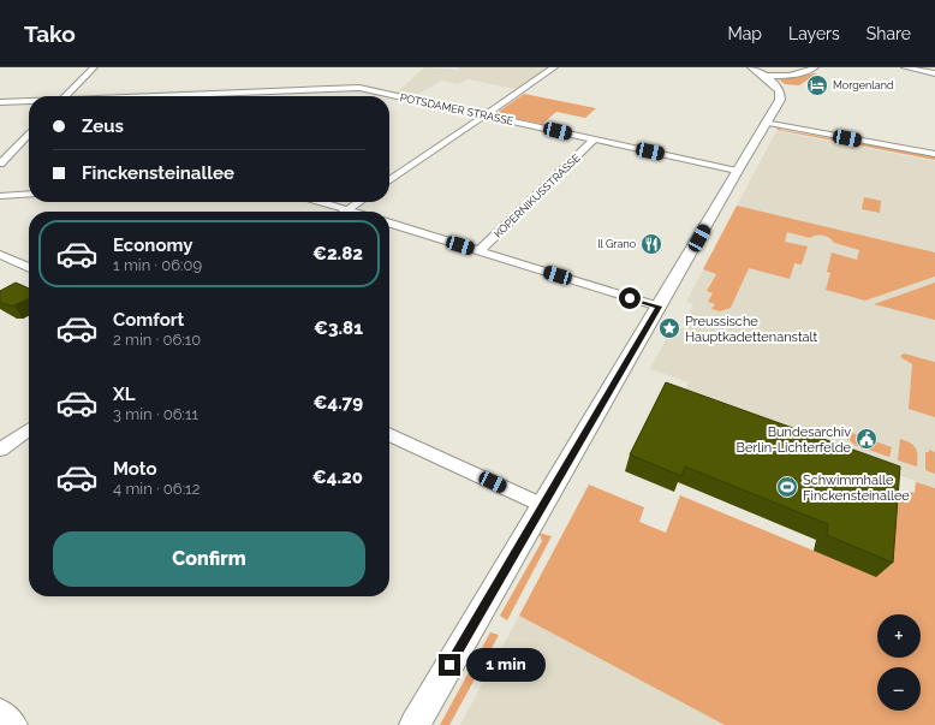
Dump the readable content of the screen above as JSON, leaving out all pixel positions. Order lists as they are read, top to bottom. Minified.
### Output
{"streets":{"street":["POTSDAMER STRASSE","KOPERNIKUSSTRASSE"]},"crossings":[["POTSDAMER STRASSE","KOPERNIKUSSTRASSE"]],"places":{"hotel":["Morgenland"],"restaurant":["Il Grano"],"place":["Preussische Hauptkadettenanstalt"],"public building":["Bundesarchiv Berlin-Lichterfelde"],"sports":["Schwimmhalle Finckensteinallee"]},"page":{"header":"Tako","nav":["Map","Layers","Share"],"banner":["Zeus","Finckensteinallee"],"list":[{"name":"Economy","note":"1 min · 06:09","value":"€2.82"},{"name":"Comfort","note":"2 min · 06:10","value":"€3.81"},{"name":"XL","note":"3 min · 06:11","value":"€4.79"},{"name":"Moto","note":"4 min · 06:12","value":"€4.20"}],"buttons":"Confirm","map_buttons":["+","−"],"bubble":"1 min"}}
